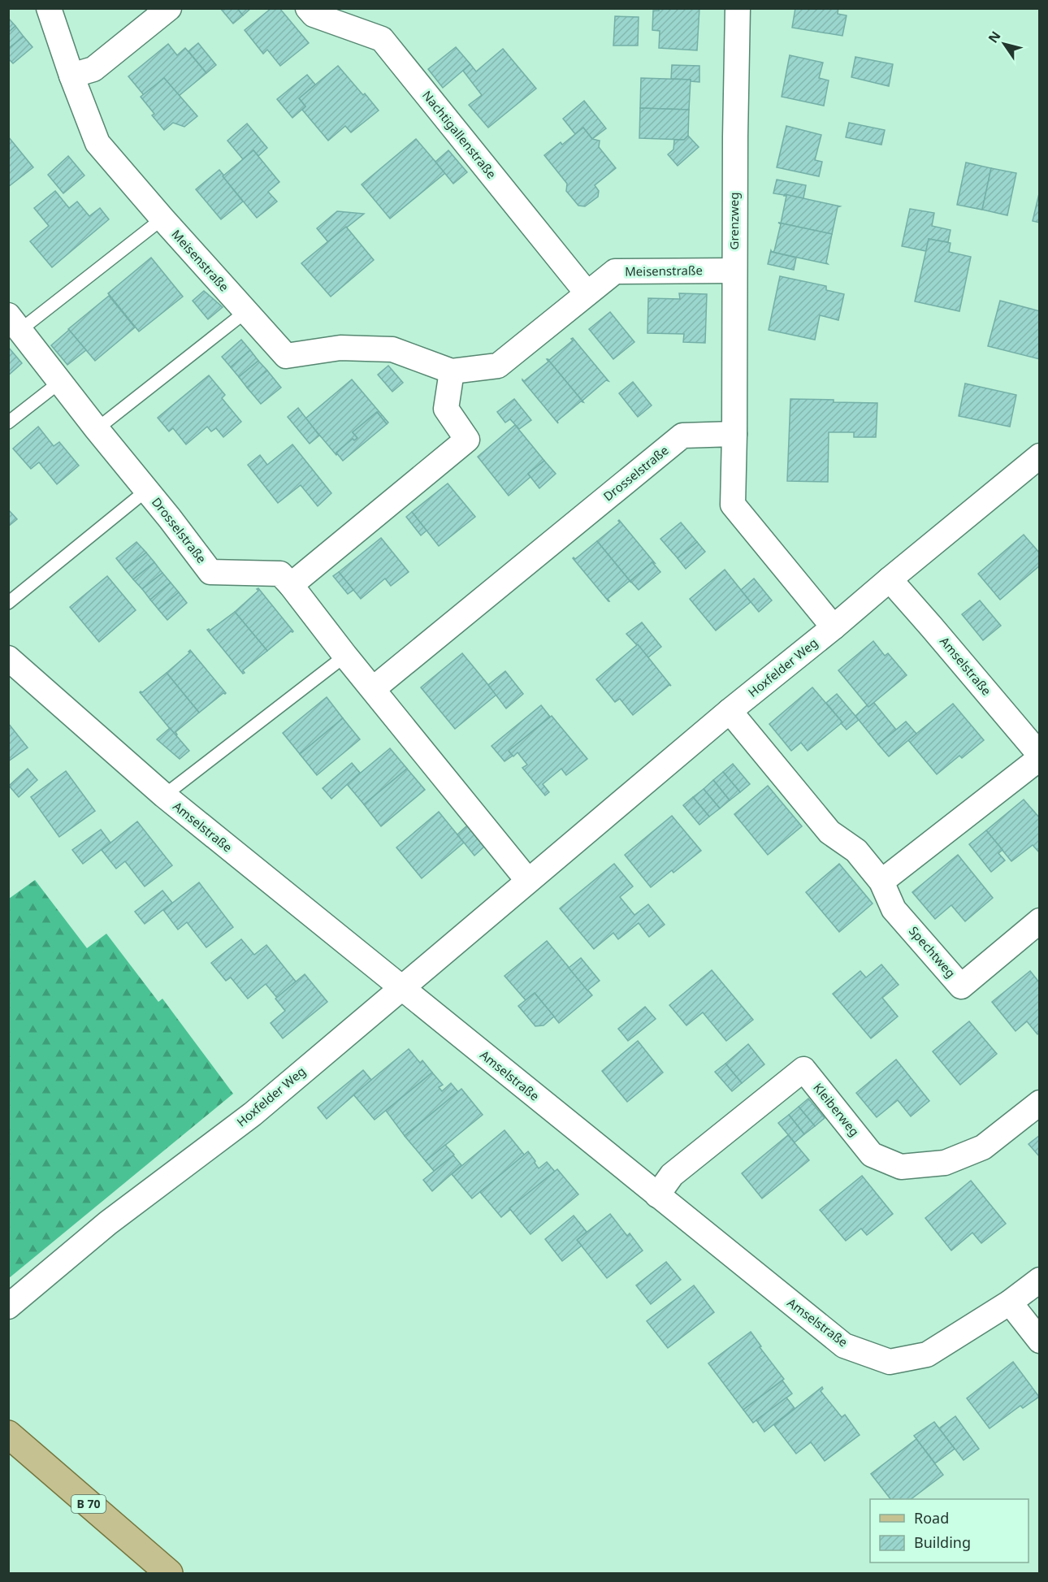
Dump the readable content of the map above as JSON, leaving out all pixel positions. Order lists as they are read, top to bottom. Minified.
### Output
{"streets":{"main road":["B 70"],"street":["Nachtigallenstraße","Grenzweg","Meisenstraße","Drosselstraße","Amselstraße","Hoxfelder Weg","Spechtweg","Kleiberweg"]},"crossings":[["Nachtigallenstraße","Meisenstraße"],["Grenzweg","Meisenstraße"],["Grenzweg","Drosselstraße"],["Drosselstraße","Hoxfelder Weg"],["Amselstraße","Hoxfelder Weg"],["Amselstraße","Kleiberweg"],["Hoxfelder Weg","Spechtweg"]],"legend":["Road","Building"],"north":"top left"}
